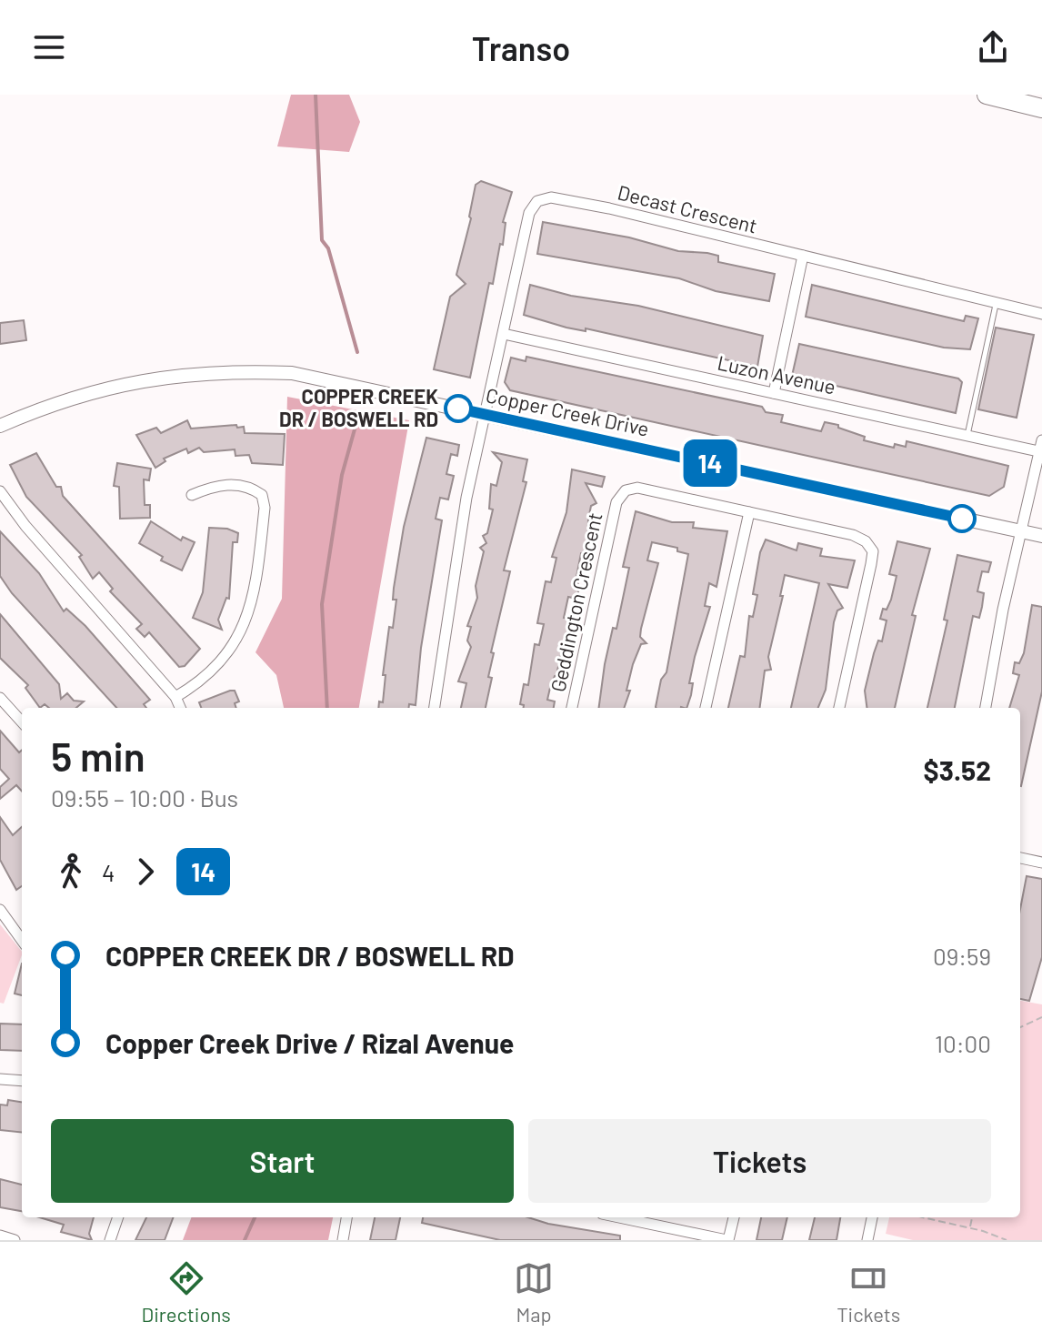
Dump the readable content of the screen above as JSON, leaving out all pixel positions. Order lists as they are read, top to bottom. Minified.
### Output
{"streets":{"street":["Decast Crescent","Luzon Avenue","Copper Creek Drive","Geddington Crescent"]},"crossings":[["Decast Crescent","Luzon Avenue"],["Decast Crescent","Copper Creek Drive"]],"places":["COPPER CREEK DR / BOSWELL RD"],"lines":["bus line 14"],"page":{"header":"Transo","on_map":"14","heading":["5 min","09:55 – 10:00 · Bus","$3.52"],"legs":["4","14"],"list":[{"name":"COPPER CREEK DR / BOSWELL RD","value":"09:59"},{"name":"Copper Creek Drive / Rizal Avenue","value":"10:00"}],"buttons":["Start","Tickets"],"tabs":["Directions","Map","Tickets"]}}
